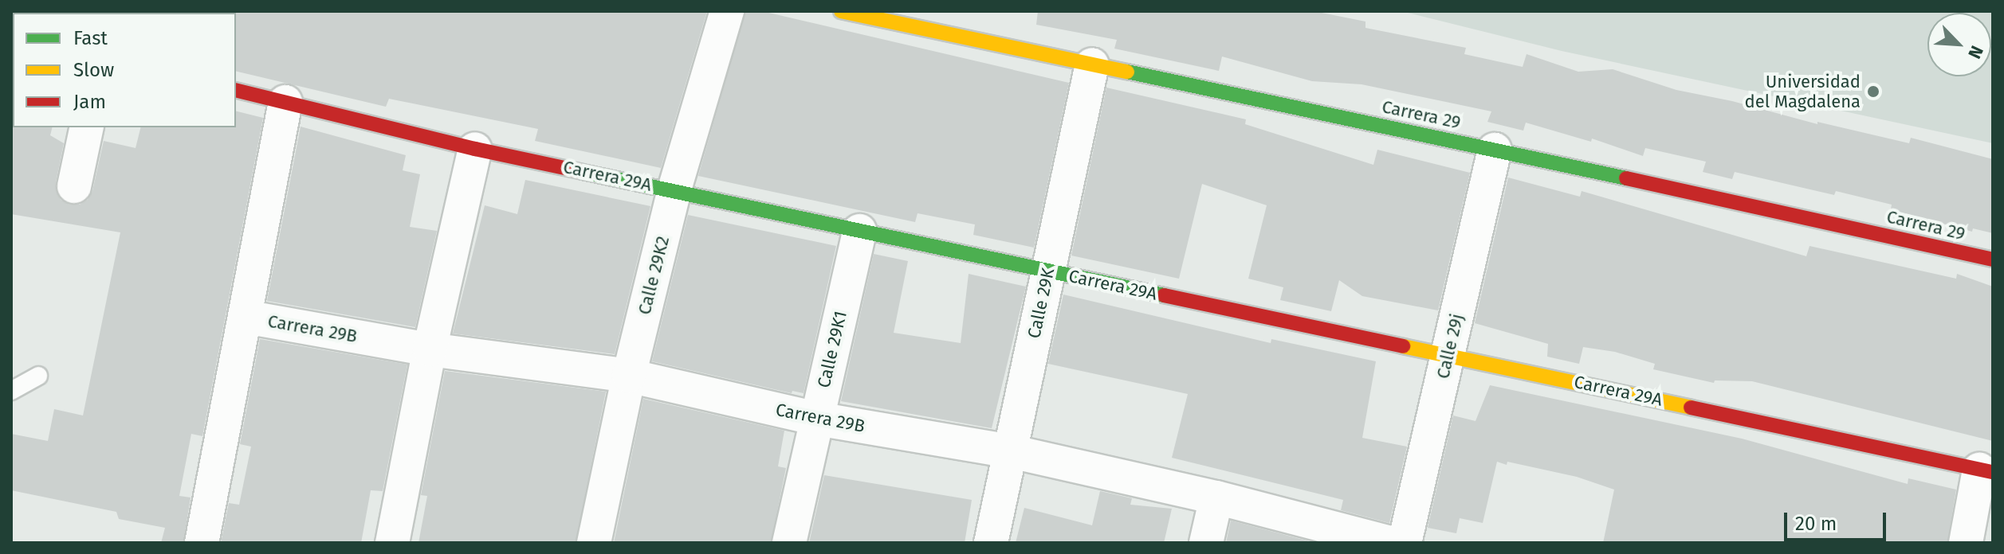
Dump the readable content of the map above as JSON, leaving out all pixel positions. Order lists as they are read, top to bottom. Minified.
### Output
{"streets":{"street":["Carrera 29","Carrera 29A","Calle 29K2","Calle 29K","Carrera 29B","Calle 29j","Calle 29K1"]},"crossings":[["Carrera 29","Calle 29K"],["Carrera 29","Calle 29j"],["Carrera 29A","Calle 29K2"],["Carrera 29A","Calle 29K"],["Carrera 29A","Calle 29j"],["Carrera 29A","Calle 29K1"],["Calle 29K2","Carrera 29B"],["Calle 29K","Carrera 29B"],["Carrera 29B","Calle 29K1"]],"places":["Universidad del Magdalena"],"legend":["Fast","Slow","Jam"],"scale_bar":"20 m","north":"bottom right"}
